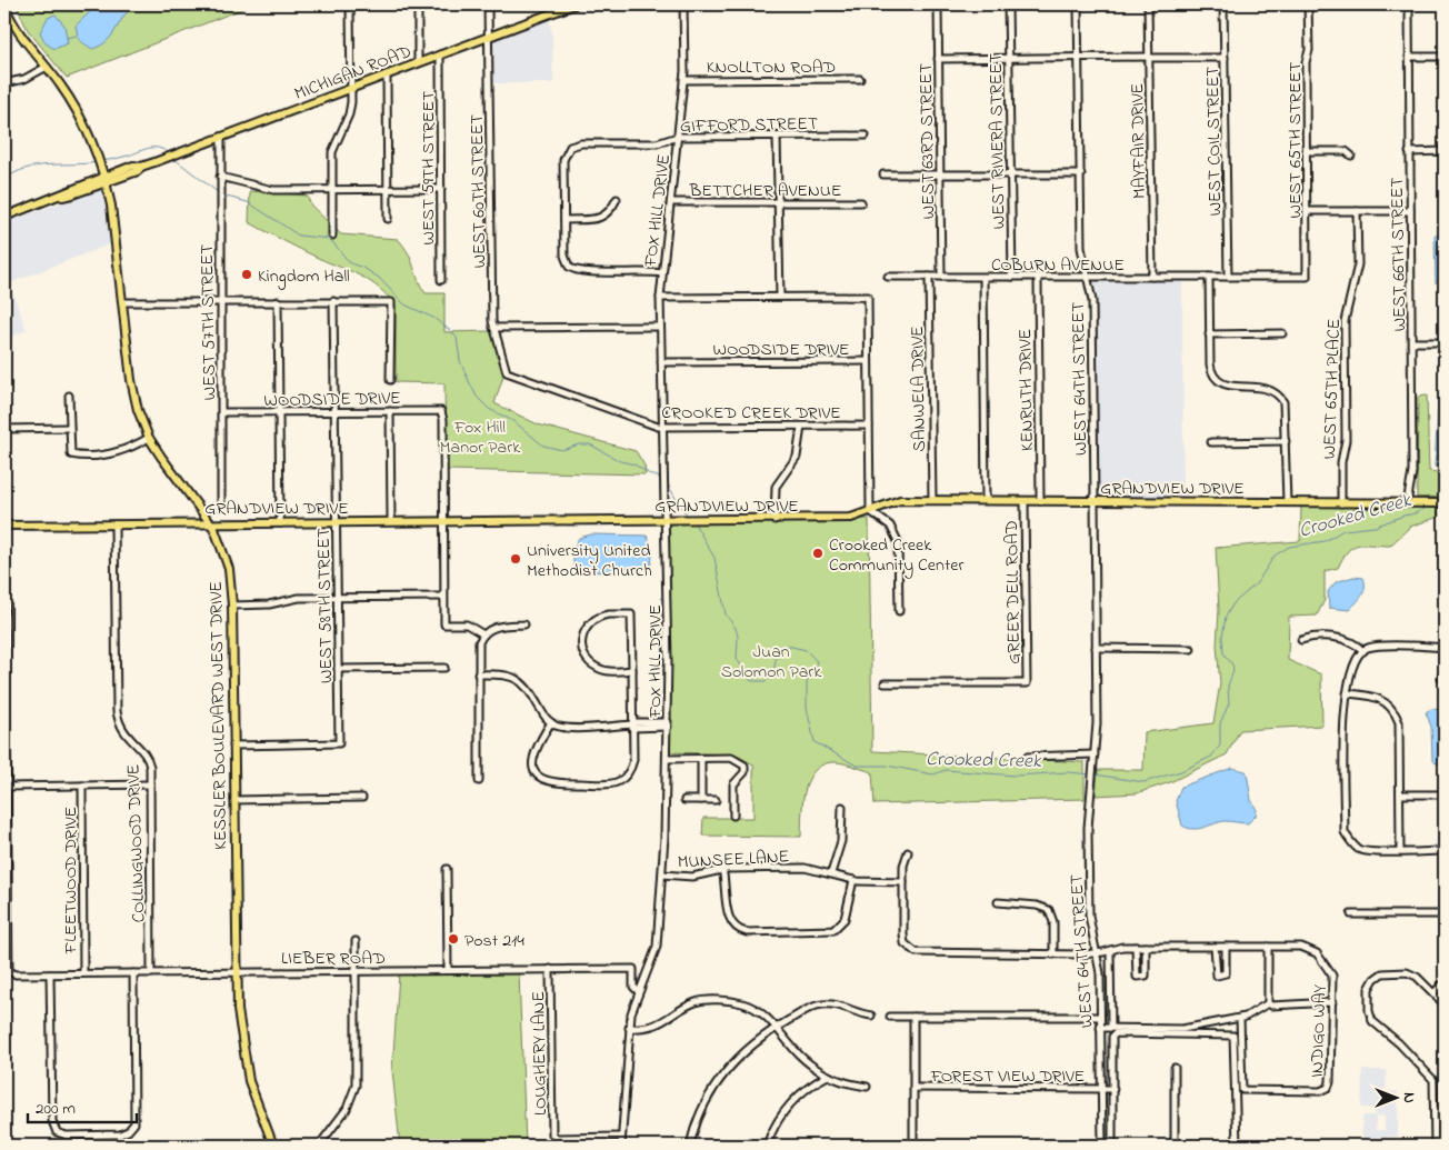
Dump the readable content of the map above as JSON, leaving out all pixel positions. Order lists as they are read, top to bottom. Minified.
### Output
{"streets":{"main road":["MICHIGAN ROAD","GRANDVIEW DRIVE","KESSLER BOULEVARD WEST DRIVE"],"street":["KNOLLTON ROAD","GIFFORD STREET","WEST 65TH STREET","WEST 63RD STREET","WEST RIVIERA STREET","MAYFAIR DRIVE","WEST COIL STREET","WEST 59TH STREET","BETTCHER AVENUE","WEST 60TH STREET","FOX HILL DRIVE","WEST 66TH STREET","COBURN AVENUE","WEST 57TH STREET","WOODSIDE DRIVE","WEST 64TH STREET","SANWELA DRIVE","WEST 65TH PLACE","KENRUTH DRIVE","CROOKED CREEK DRIVE","GREER DELL ROAD","WEST 58TH STREET","COLLINGWOOD DRIVE","MUNSEE LANE","FLEETWOOD DRIVE","LIEBER ROAD","INDIGO WAY","LOUGHERY LANE","FOREST VIEW DRIVE"]},"crossings":[["KNOLLTON ROAD","FOX HILL DRIVE"],["MICHIGAN ROAD","WEST 59TH STREET"],["MICHIGAN ROAD","WEST 60TH STREET"],["MICHIGAN ROAD","WEST 57TH STREET"],["MICHIGAN ROAD","KESSLER BOULEVARD WEST DRIVE"],["GIFFORD STREET","FOX HILL DRIVE"],["WEST 65TH STREET","COBURN AVENUE"],["WEST 63RD STREET","COBURN AVENUE"],["WEST RIVIERA STREET","COBURN AVENUE"],["MAYFAIR DRIVE","COBURN AVENUE"],["WEST COIL STREET","COBURN AVENUE"],["BETTCHER AVENUE","FOX HILL DRIVE"],["WEST 60TH STREET","CROOKED CREEK DRIVE"],["FOX HILL DRIVE","WOODSIDE DRIVE"],["FOX HILL DRIVE","CROOKED CREEK DRIVE"],["FOX HILL DRIVE","GRANDVIEW DRIVE"],["FOX HILL DRIVE","MUNSEE LANE"],["FOX HILL DRIVE","LIEBER ROAD"],["FOX HILL DRIVE","LOUGHERY LANE"],["WEST 66TH STREET","GRANDVIEW DRIVE"],["COBURN AVENUE","WEST 64TH STREET"],["COBURN AVENUE","SANWELA DRIVE"],["COBURN AVENUE","KENRUTH DRIVE"],["WEST 57TH STREET","WOODSIDE DRIVE"],["WOODSIDE DRIVE","GRANDVIEW DRIVE"],["WOODSIDE DRIVE","WEST 58TH STREET"],["WEST 64TH STREET","GRANDVIEW DRIVE"],["WEST 64TH STREET","FOREST VIEW DRIVE"],["SANWELA DRIVE","GRANDVIEW DRIVE"],["WEST 65TH PLACE","GRANDVIEW DRIVE"],["KENRUTH DRIVE","GRANDVIEW DRIVE"],["GRANDVIEW DRIVE","GREER DELL ROAD"],["GRANDVIEW DRIVE","WEST 58TH STREET"],["GRANDVIEW DRIVE","KESSLER BOULEVARD WEST DRIVE"],["GRANDVIEW DRIVE","COLLINGWOOD DRIVE"],["WEST 58TH STREET","KESSLER BOULEVARD WEST DRIVE"],["KESSLER BOULEVARD WEST DRIVE","LIEBER ROAD"],["COLLINGWOOD DRIVE","LIEBER ROAD"],["FLEETWOOD DRIVE","LIEBER ROAD"],["LIEBER ROAD","LOUGHERY LANE"]],"water":["Crooked Creek"],"parks":["Fox Hill Manor Park","Juan Solomon Park"],"places":["Kingdom Hall","Crooked Creek Community Center","University United Methodist Church","Post 214"],"scale_bar":"200 m","north":"right"}
